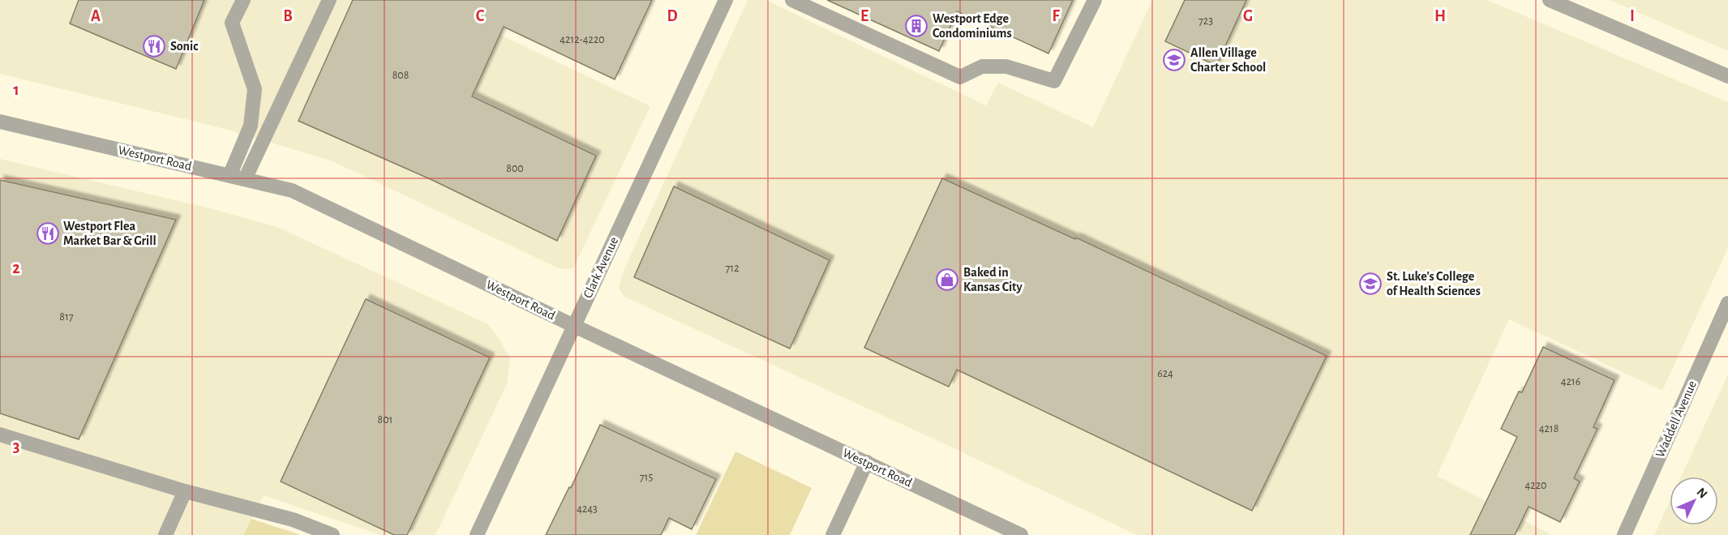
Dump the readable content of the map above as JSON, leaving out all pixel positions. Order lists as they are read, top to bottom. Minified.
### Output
{"streets":{"street":["Westport Road","Clark Avenue","Waddell Avenue"]},"crossings":[["Westport Road","Clark Avenue"]],"places":{"building":["Westport Edge Condominiums"],"restaurant":["Sonic","Westport Flea Market Bar & Grill"],"school or university":["Allen Village Charter School","St. Luke's College of Health Sciences"],"shop":["Baked in Kansas City"]},"house_numbers":["723","4212-4220","808","800","712","817","624","4216","801","4218","715","4220","4243"],"north":"top right","grid":{"columns":["A","B","C","D","E","F","G","H","I"],"rows":["1","2","3"]}}
